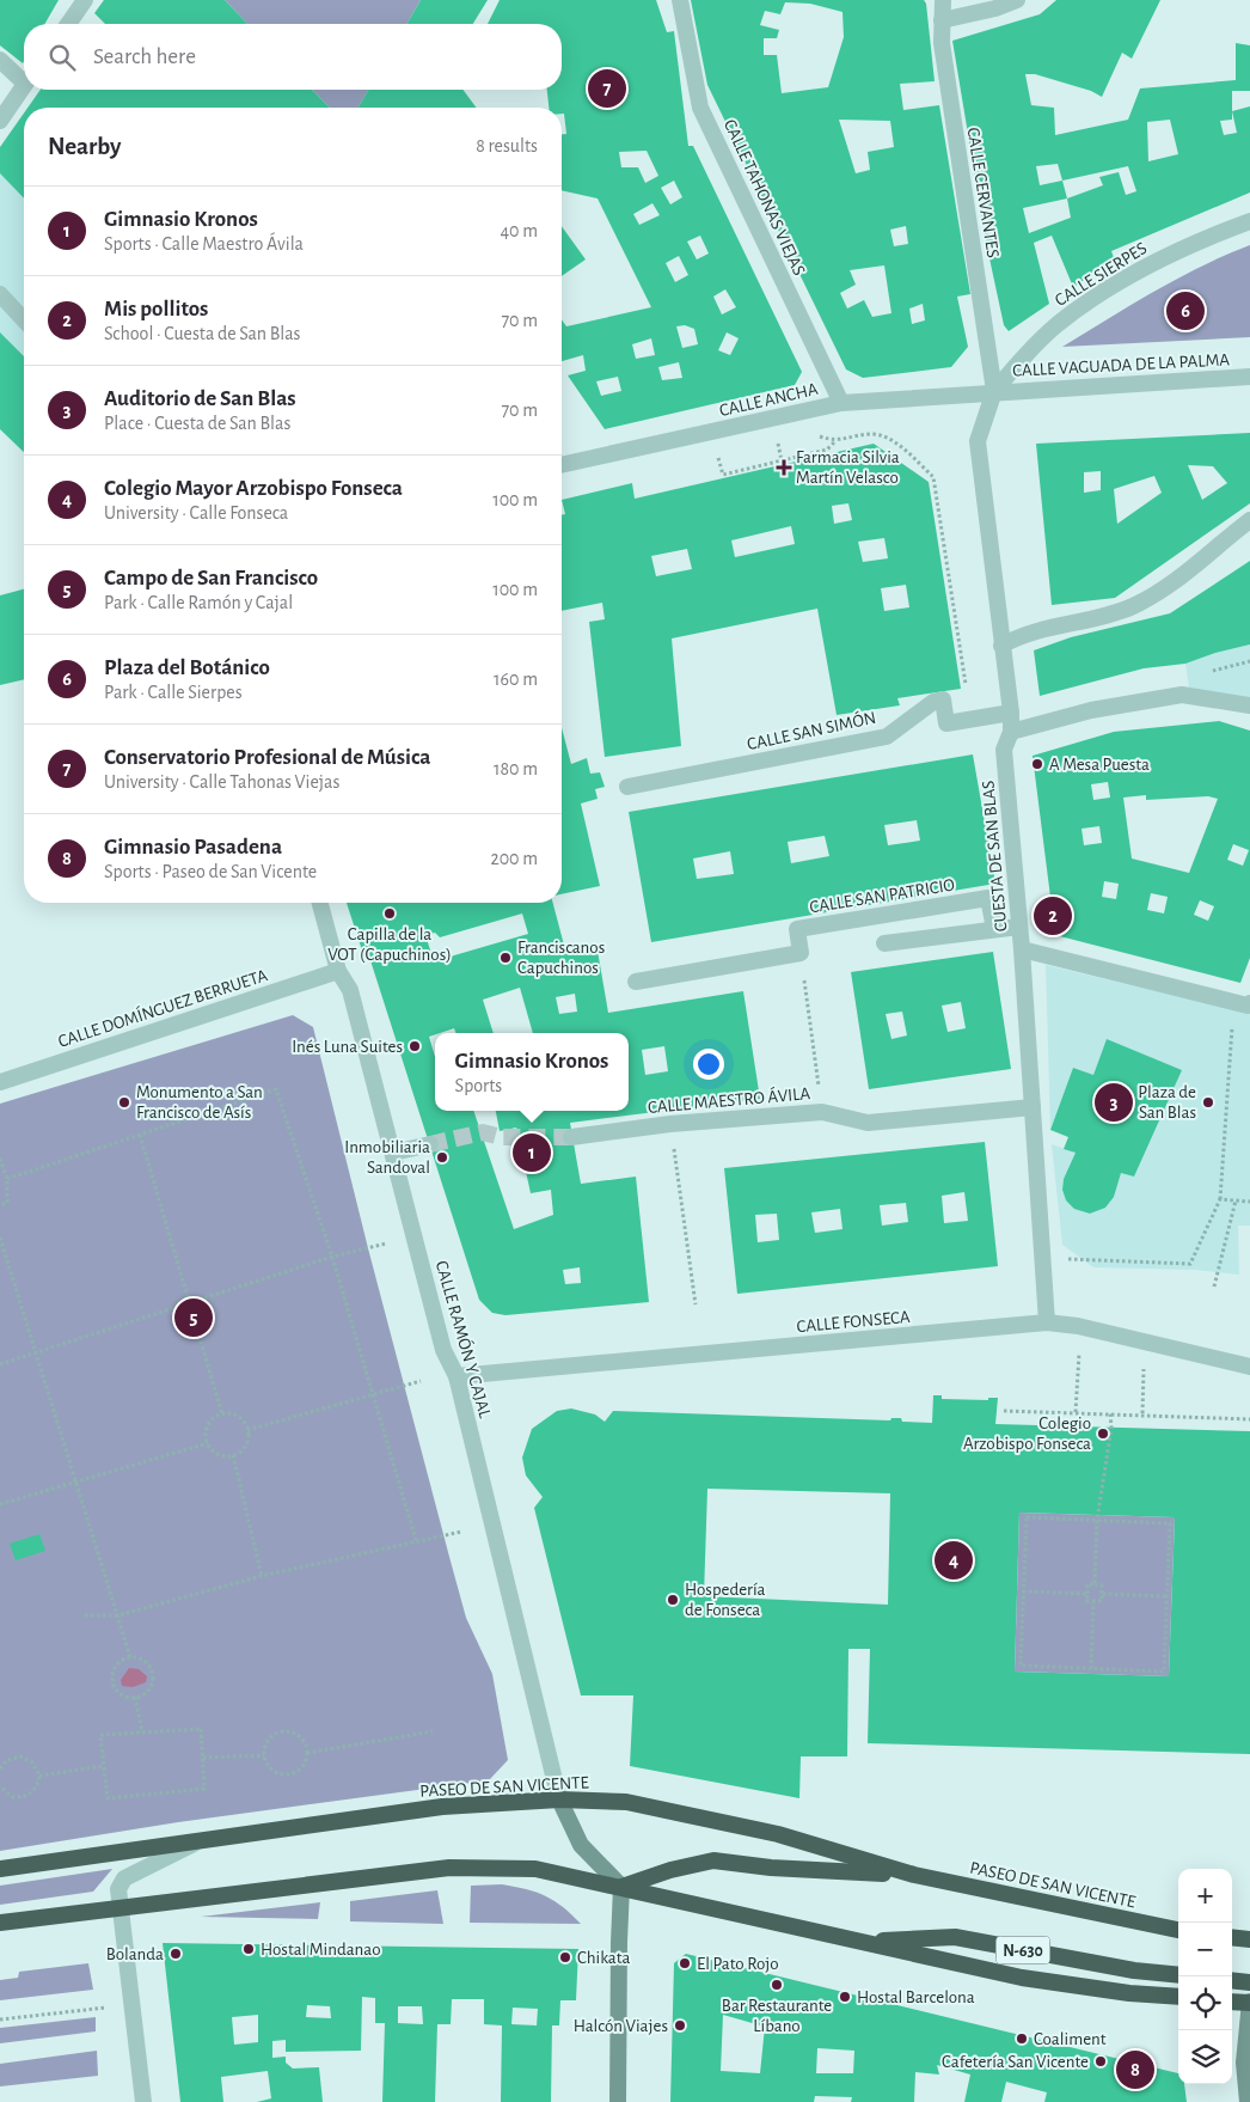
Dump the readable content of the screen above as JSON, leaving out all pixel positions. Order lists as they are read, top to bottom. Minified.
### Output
{"streets":{"highway":["PASEO DE SAN VICENTE","N-630"],"street":["CALLE CERVANTES","CALLE TAHONAS VIEJAS","CALLE SIERPES","CALLE VAGUADA DE LA PALMA","CALLE ANCHA","CALLE SAN SIMÓN","CUESTA DE SAN BLAS","CALLE SAN PATRICIO","CALLE DOMÍNGUEZ BERRUETA","CALLE MAESTRO ÁVILA","CALLE FONSECA","CALLE RAMÓN Y CAJAL"]},"crossings":[["CALLE CERVANTES","CALLE SIERPES"],["CALLE CERVANTES","CALLE VAGUADA DE LA PALMA"],["CALLE CERVANTES","CALLE ANCHA"],["CALLE CERVANTES","CUESTA DE SAN BLAS"],["CALLE TAHONAS VIEJAS","CALLE ANCHA"],["CALLE SIERPES","CALLE VAGUADA DE LA PALMA"],["CALLE SIERPES","CALLE ANCHA"],["CALLE SIERPES","CUESTA DE SAN BLAS"],["CALLE VAGUADA DE LA PALMA","CALLE ANCHA"],["CALLE VAGUADA DE LA PALMA","CUESTA DE SAN BLAS"],["CALLE ANCHA","CUESTA DE SAN BLAS"],["CALLE SAN SIMÓN","CUESTA DE SAN BLAS"],["CUESTA DE SAN BLAS","CALLE MAESTRO ÁVILA"],["CUESTA DE SAN BLAS","CALLE FONSECA"],["CALLE DOMÍNGUEZ BERRUETA","CALLE RAMÓN Y CAJAL"],["CALLE FONSECA","CALLE RAMÓN Y CAJAL"],["CALLE RAMÓN Y CAJAL","PASEO DE SAN VICENTE"]],"places":{"health":["Farmacia Silvia Martín Velasco"],"other":["A Mesa Puesta","Capilla de la VOT (Capuchinos)","Franciscanos Capuchinos","Inés Luna Suites","Monumento a San Francisco de Asís","Plaza de San Blas","Inmobiliaria Sandoval","Colegio Arzobispo Fonseca","Hospedería de Fonseca","Hostal Mindanao","Bolanda","Chikata","El Pato Rojo","Bar Restaurante Líbano","Hostal Barcelona","Halcón Viajes","Coaliment","Cafetería San Vicente"]},"page":{"search":"Search here","pins":["7","6","2","3","1","5","4","8"],"heading":["Nearby","8 results"],"list":[{"mark":"1","name":"Gimnasio Kronos","note":"Sports · Calle Maestro Ávila","value":"40 m"},{"mark":"2","name":"Mis pollitos","note":"School · Cuesta de San Blas","value":"70 m"},{"mark":"3","name":"Auditorio de San Blas","note":"Place · Cuesta de San Blas","value":"70 m"},{"mark":"4","name":"Colegio Mayor Arzobispo Fonseca","note":"University · Calle Fonseca","value":"100 m"},{"mark":"5","name":"Campo de San Francisco","note":"Park · Calle Ramón y Cajal","value":"100 m"},{"mark":"6","name":"Plaza del Botánico","note":"Park · Calle Sierpes","value":"160 m"},{"mark":"7","name":"Conservatorio Profesional de Música","note":"University · Calle Tahonas Viejas","value":"180 m"},{"mark":"8","name":"Gimnasio Pasadena","note":"Sports · Paseo de San Vicente","value":"200 m"}],"popup":["Gimnasio Kronos","Sports"],"map_buttons":["+","−"]}}
